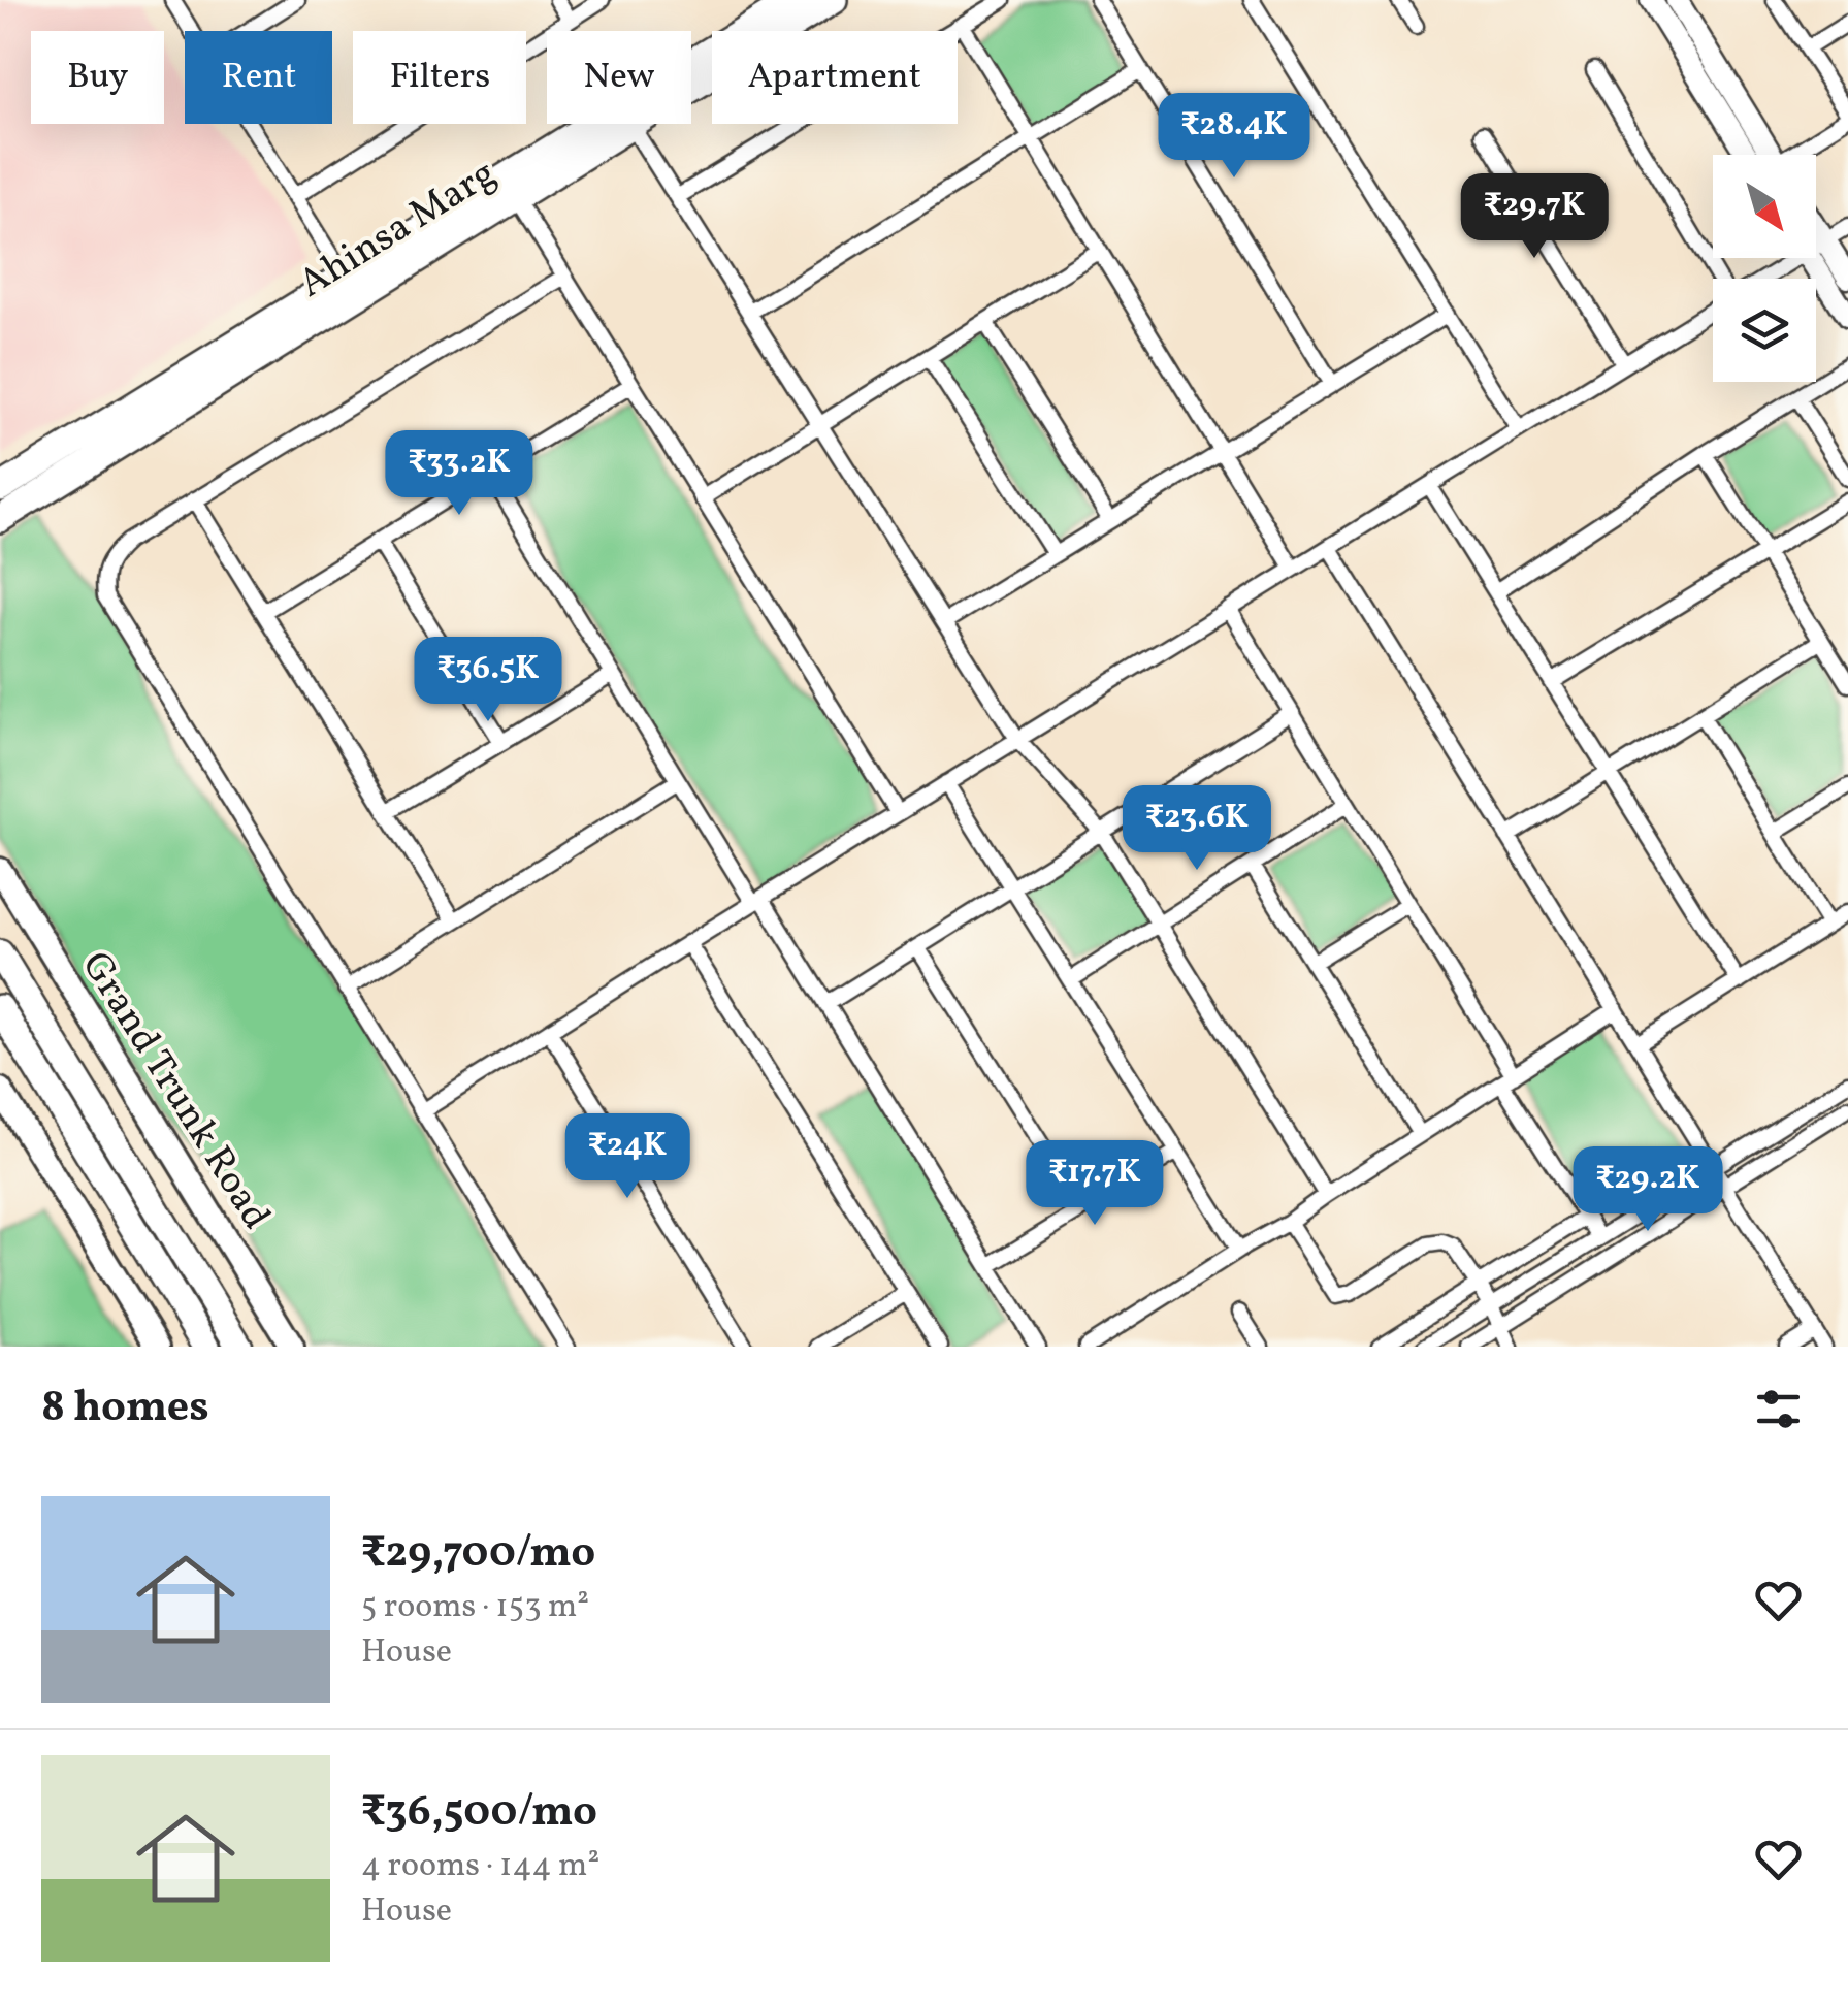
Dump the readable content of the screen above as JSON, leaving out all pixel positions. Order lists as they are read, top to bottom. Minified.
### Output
{"streets":{"highway":["Ahinsa Marg"],"main road":["Grand Trunk Road"]},"north":"bottom right","page":{"chip":["Buy","Rent","Filters","New","Apartment"],"price":["₹28.4K","₹29.7K","₹33.2K","₹36.5K","₹23.6K","₹24K","₹17.7K","₹29.2K"],"heading":"8 homes","list":[{"name":"₹29,700/mo","note":"5 rooms · 153 m² · House"},{"name":"₹36,500/mo","note":"4 rooms · 144 m² · House"}]}}
